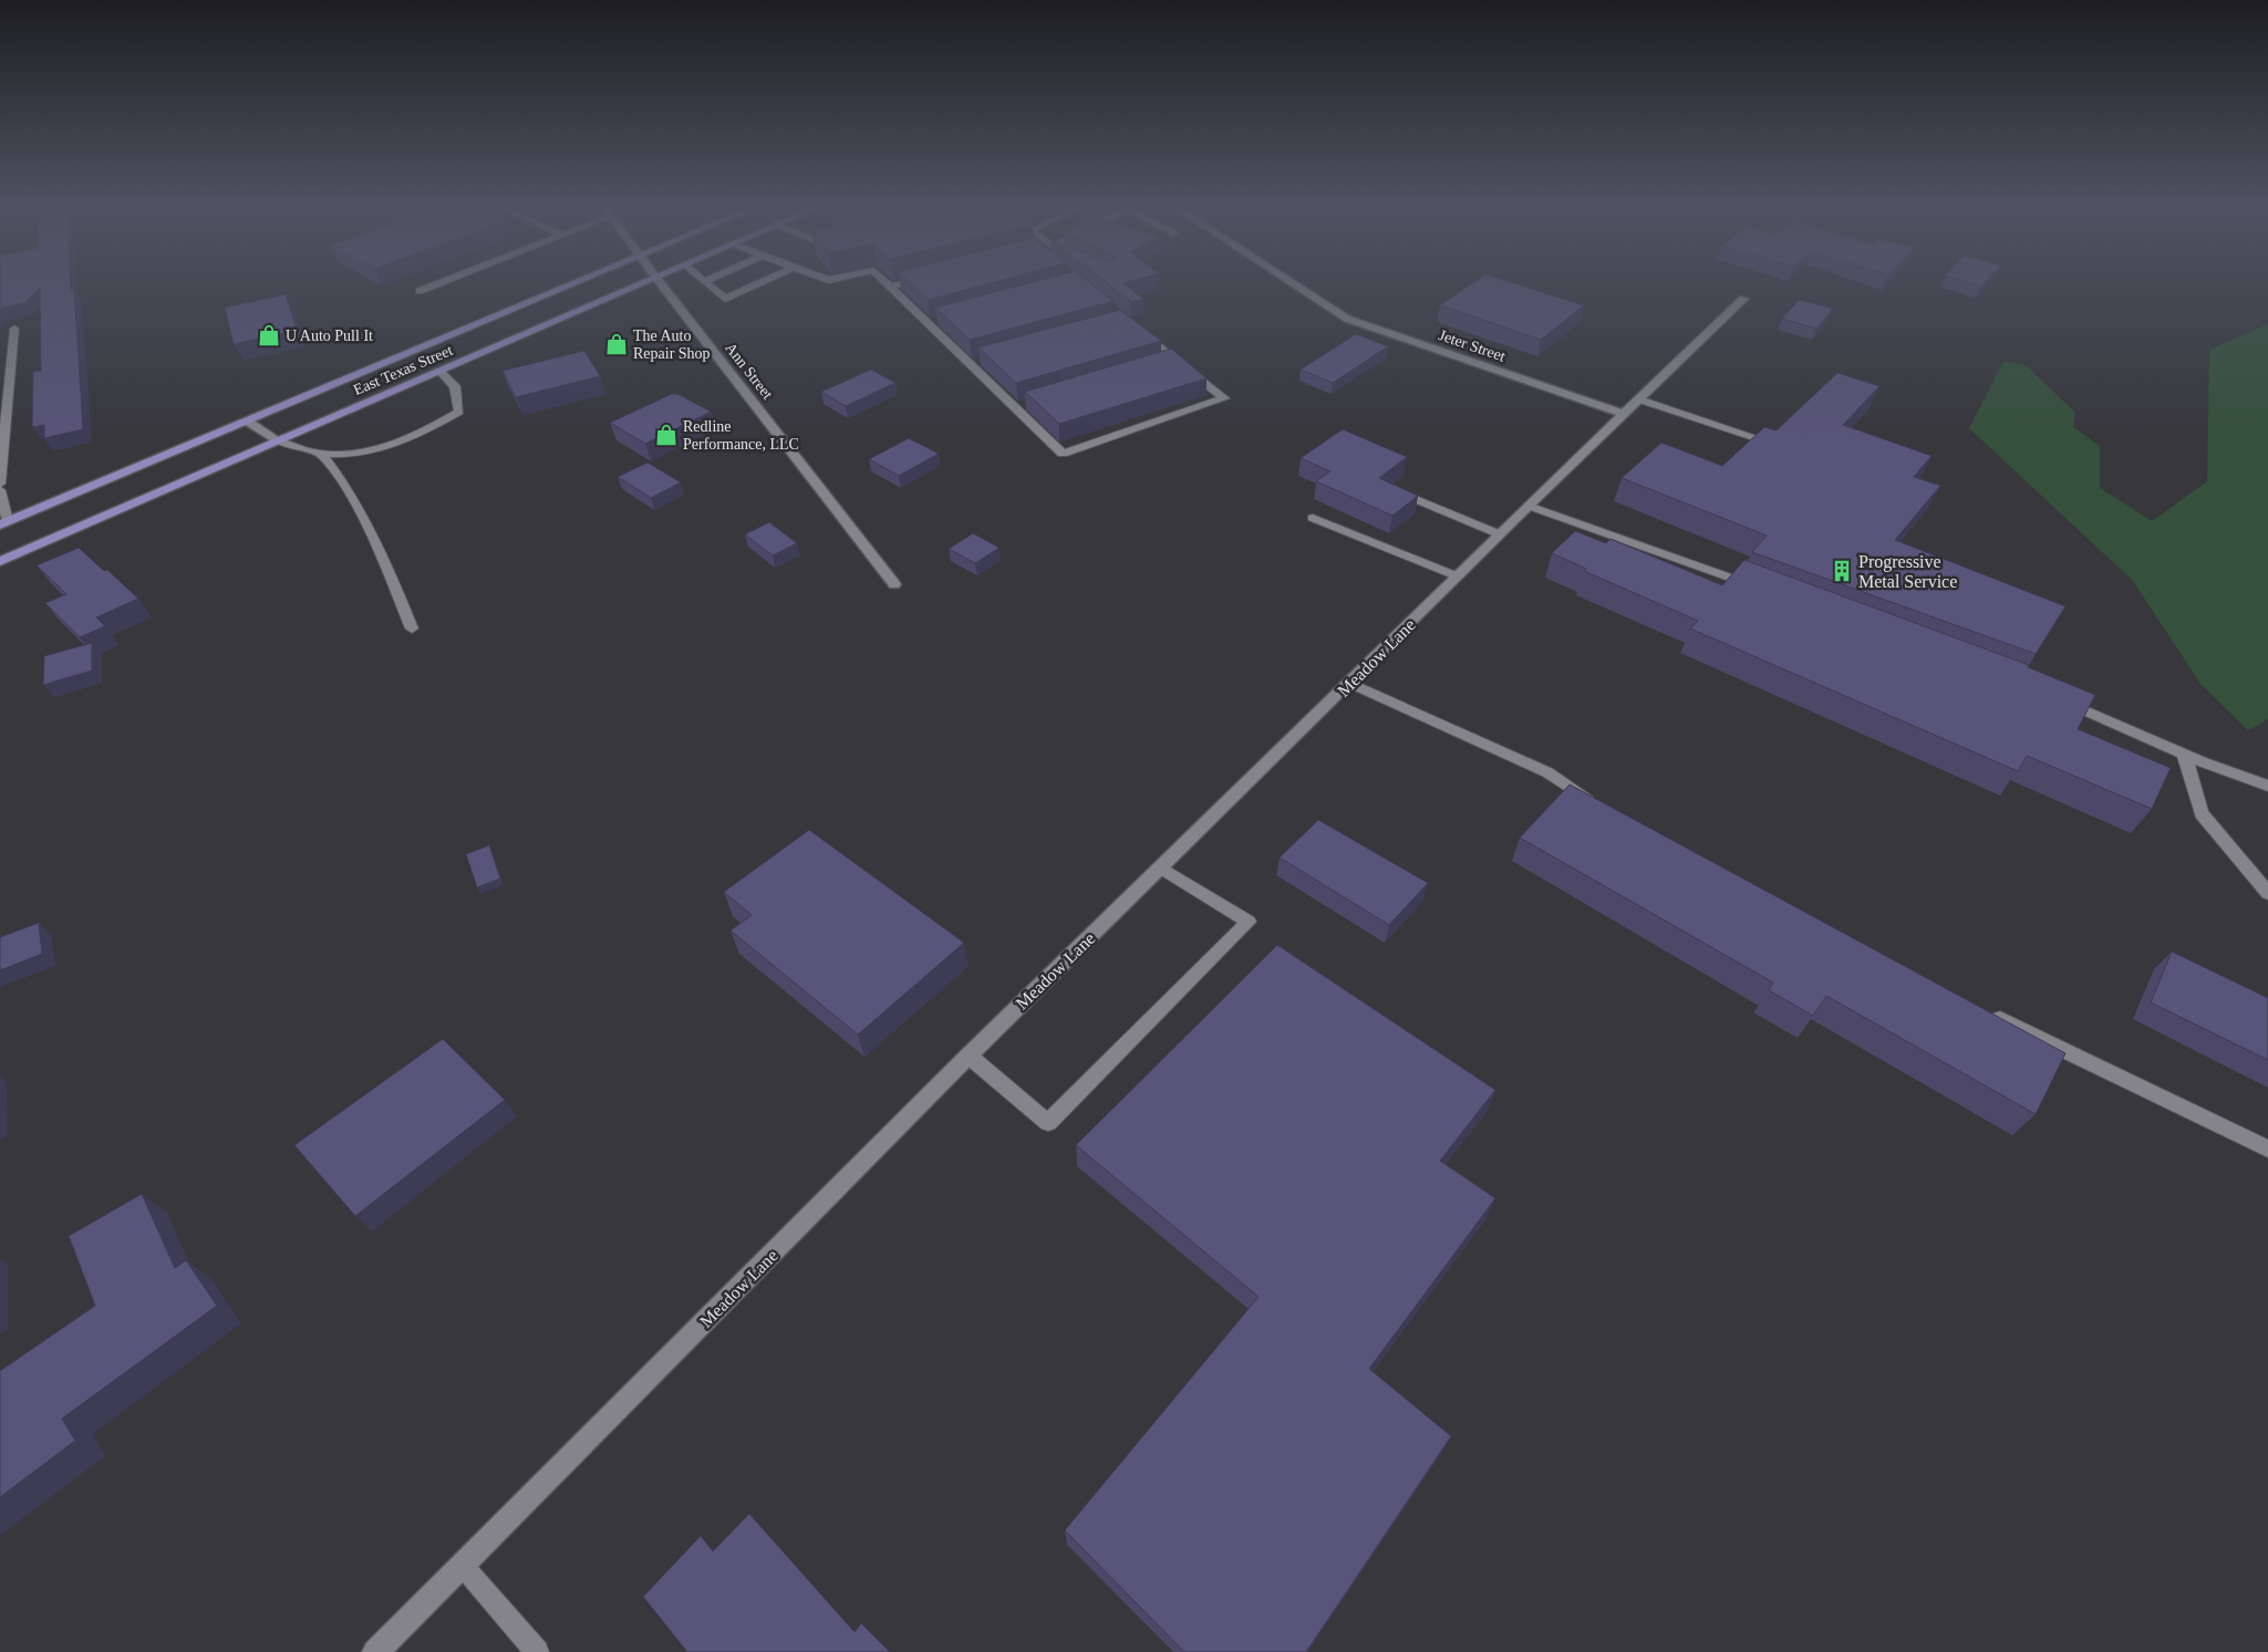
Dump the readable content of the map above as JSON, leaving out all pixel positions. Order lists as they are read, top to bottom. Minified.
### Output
{"streets":{"main road":["East Texas Street"],"street":["Jeter Street","Ann Street","Meadow Lane"]},"crossings":[["Jeter Street","Meadow Lane"]],"places":{"shop":["U Auto Pull It","The Auto Repair Shop","Redline Performance, LLC"],"building":["Progressive Metal Service"]}}
